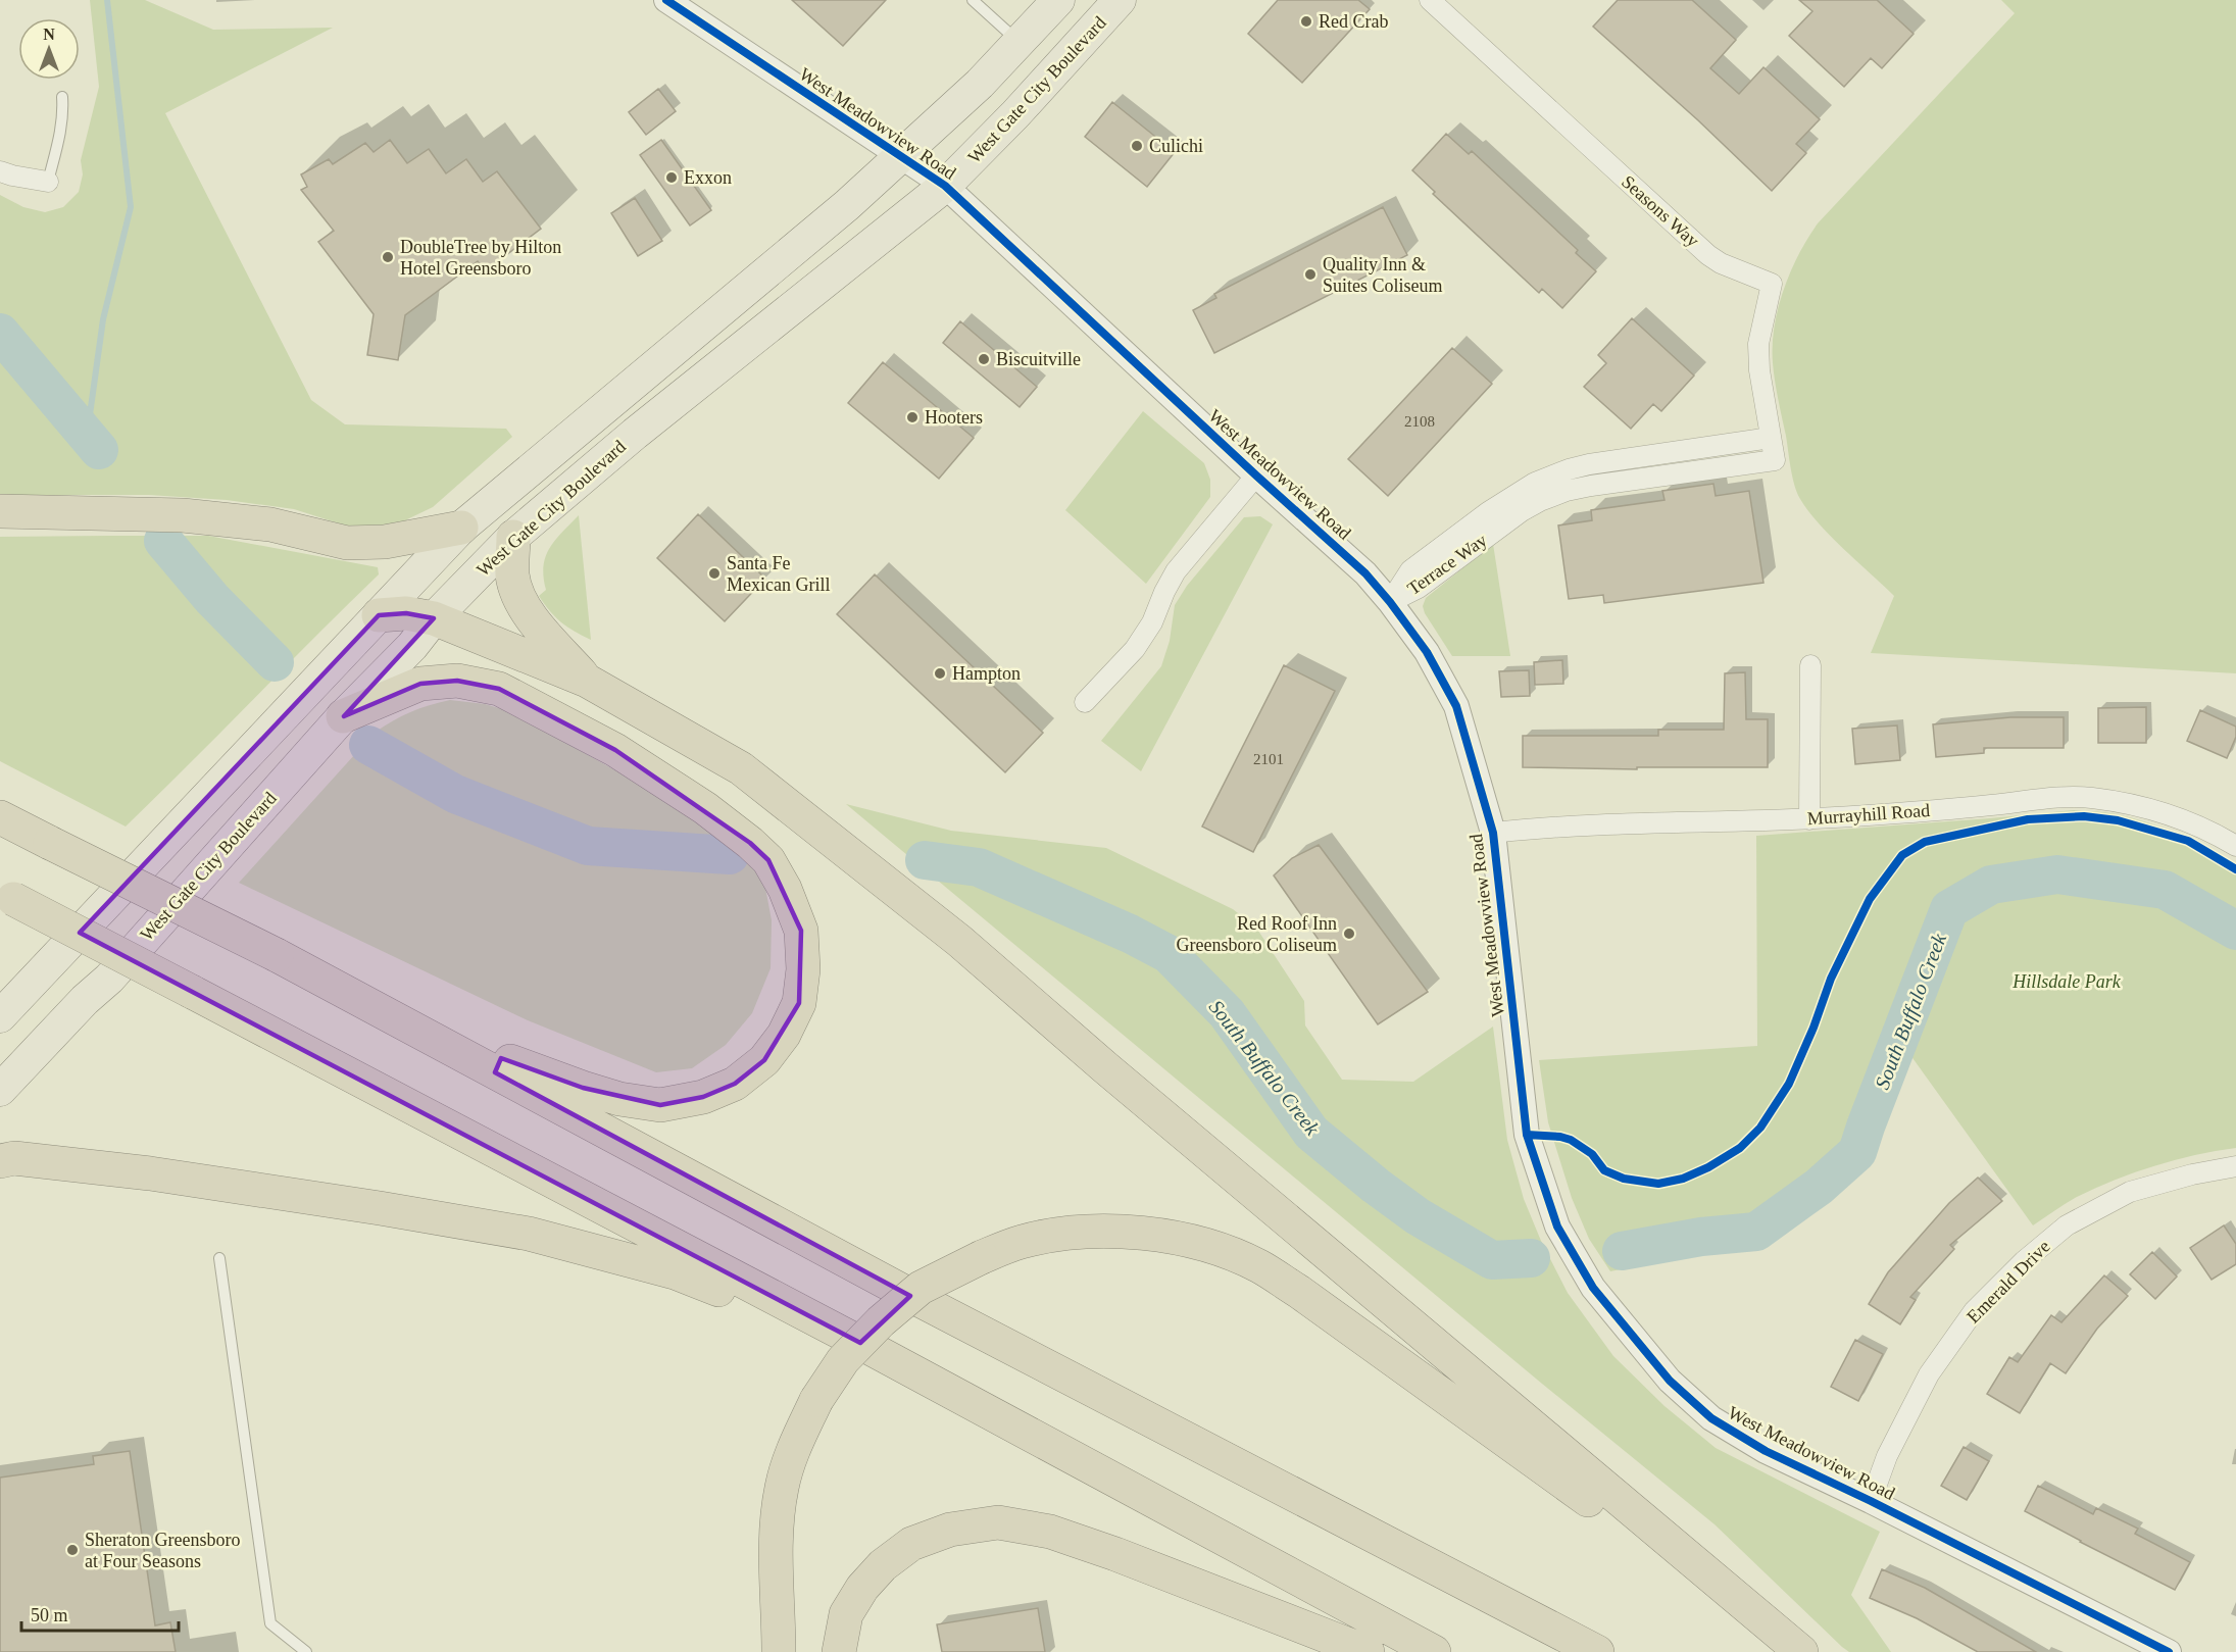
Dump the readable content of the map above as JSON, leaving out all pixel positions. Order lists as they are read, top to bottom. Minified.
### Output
{"streets":{"main road":["West Gate City Boulevard"],"street":["West Meadowview Road","Seasons Way","Terrace Way","Murrayhill Road","Emerald Drive"]},"crossings":[["West Gate City Boulevard","West Meadowview Road"],["West Meadowview Road","Terrace Way"],["West Meadowview Road","Murrayhill Road"],["West Meadowview Road","Emerald Drive"],["Seasons Way","Terrace Way"]],"water":["South Buffalo Creek"],"parks":["Hillsdale Park"],"places":["Red Crab","Culichi","Exxon","DoubleTree by Hilton Hotel Greensboro","Quality Inn & Suites Coliseum","Biscuitville","Hooters","Santa Fe Mexican Grill","Hampton","Red Roof Inn Greensboro Coliseum","Sheraton Greensboro at Four Seasons"],"house_numbers":["2108","2101"],"scale_bar":"50 m","north":"top"}
